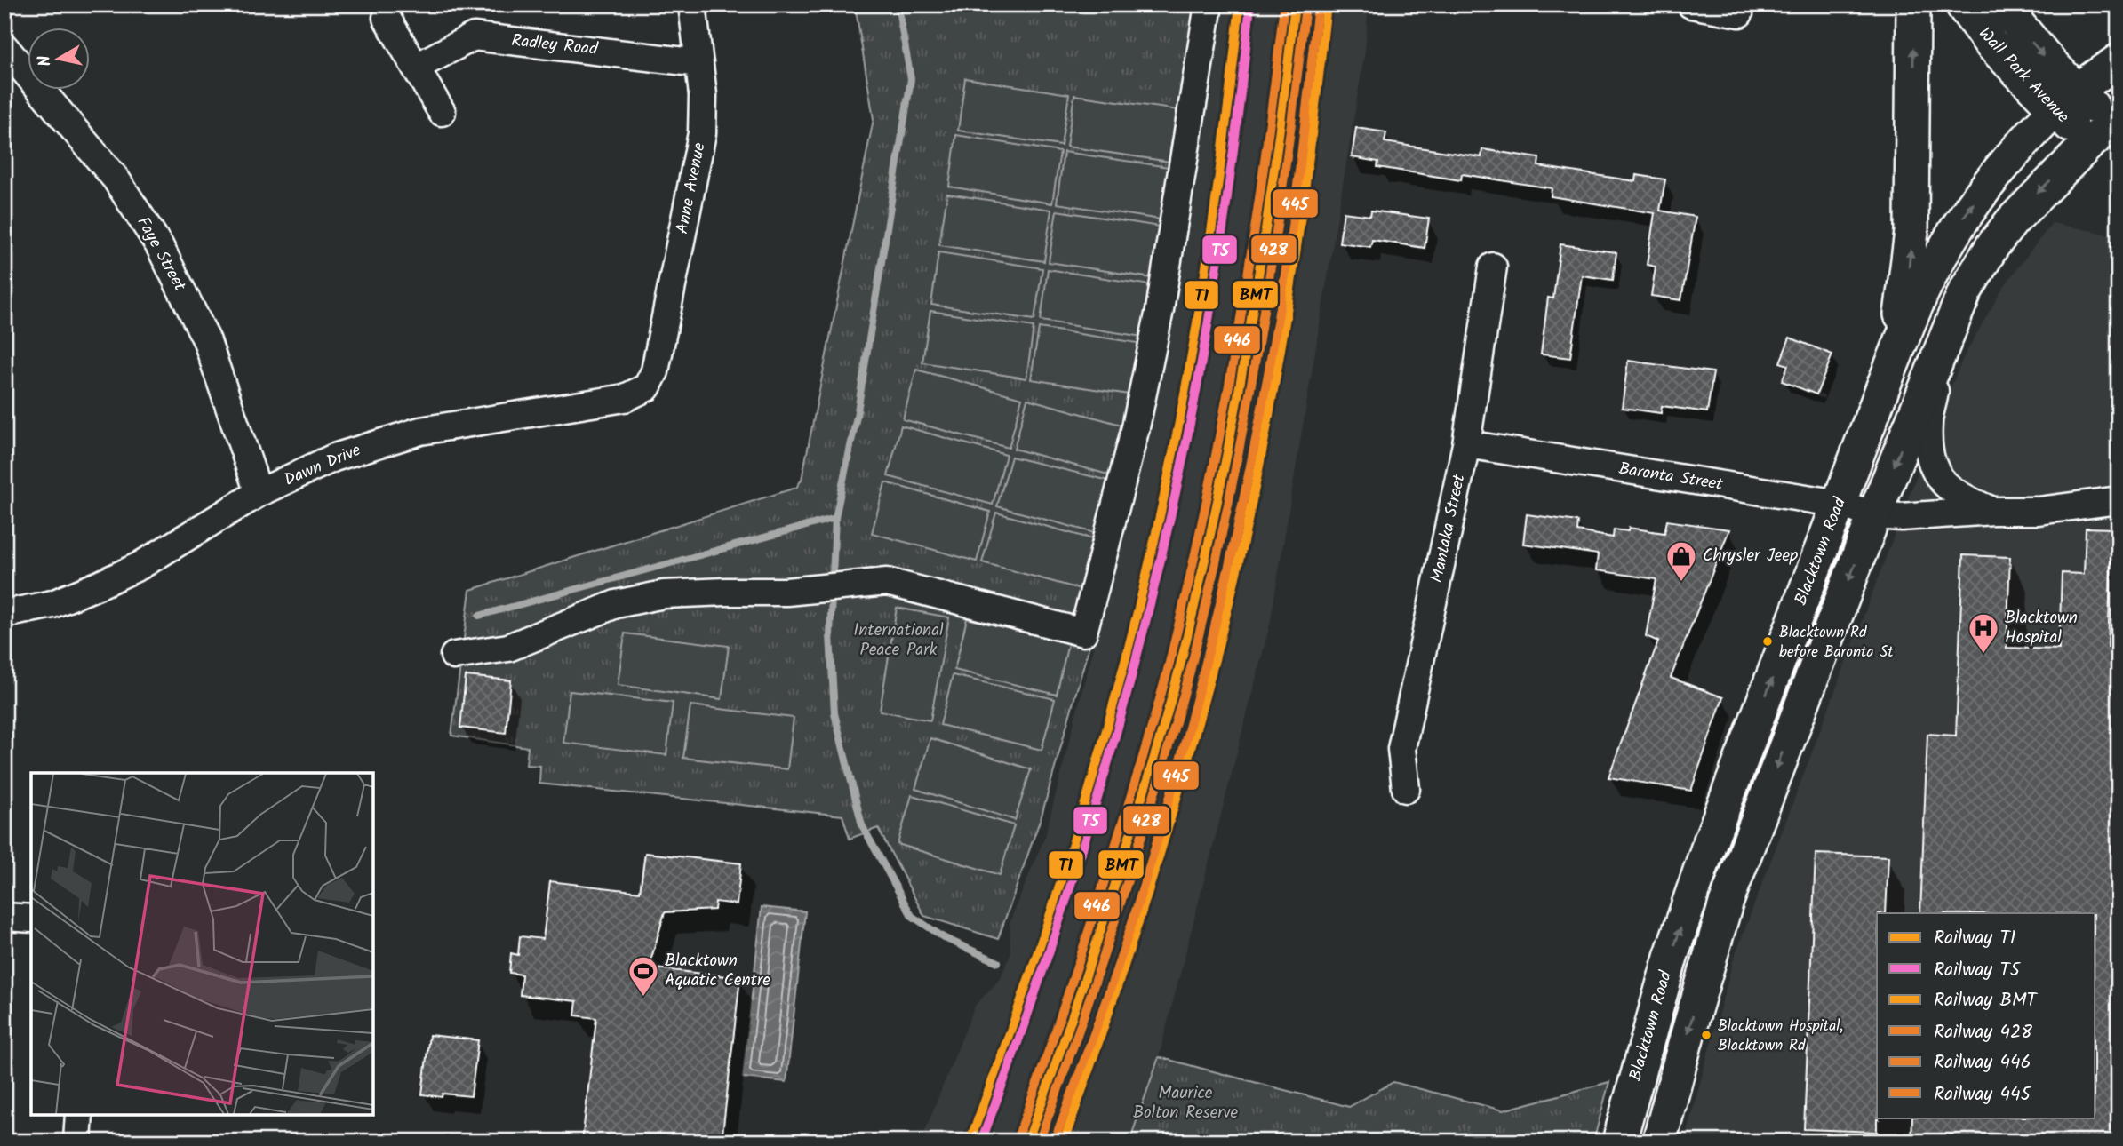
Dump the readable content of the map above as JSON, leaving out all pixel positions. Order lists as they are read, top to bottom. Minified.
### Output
{"streets":{"main road":["Wall Park Avenue","Blacktown Road"],"street":["Radley Road","Anne Avenue","Faye Street","Dawn Drive","Baronta Street","Mantaka Street"]},"crossings":[["Radley Road","Anne Avenue"],["Wall Park Avenue","Blacktown Road"],["Anne Avenue","Dawn Drive"],["Faye Street","Dawn Drive"],["Baronta Street","Mantaka Street"],["Baronta Street","Blacktown Road"]],"parks":["International Peace Park","Maurice Bolton Reserve"],"places":{"shop":["Chrysler Jeep"],"other":["Blacktown Rd before Baronta St","Blacktown Hospital, Blacktown Rd"],"hospital":["Blacktown Hospital"],"sports":["Blacktown Aquatic Centre"]},"lines":["rail line T1","rail line BMT","rail line 446","rail line T5","rail line 428","rail line 445"],"legend":["Railway T1","Railway T5","Railway BMT","Railway 428","Railway 446","Railway 445"],"north":"left"}
